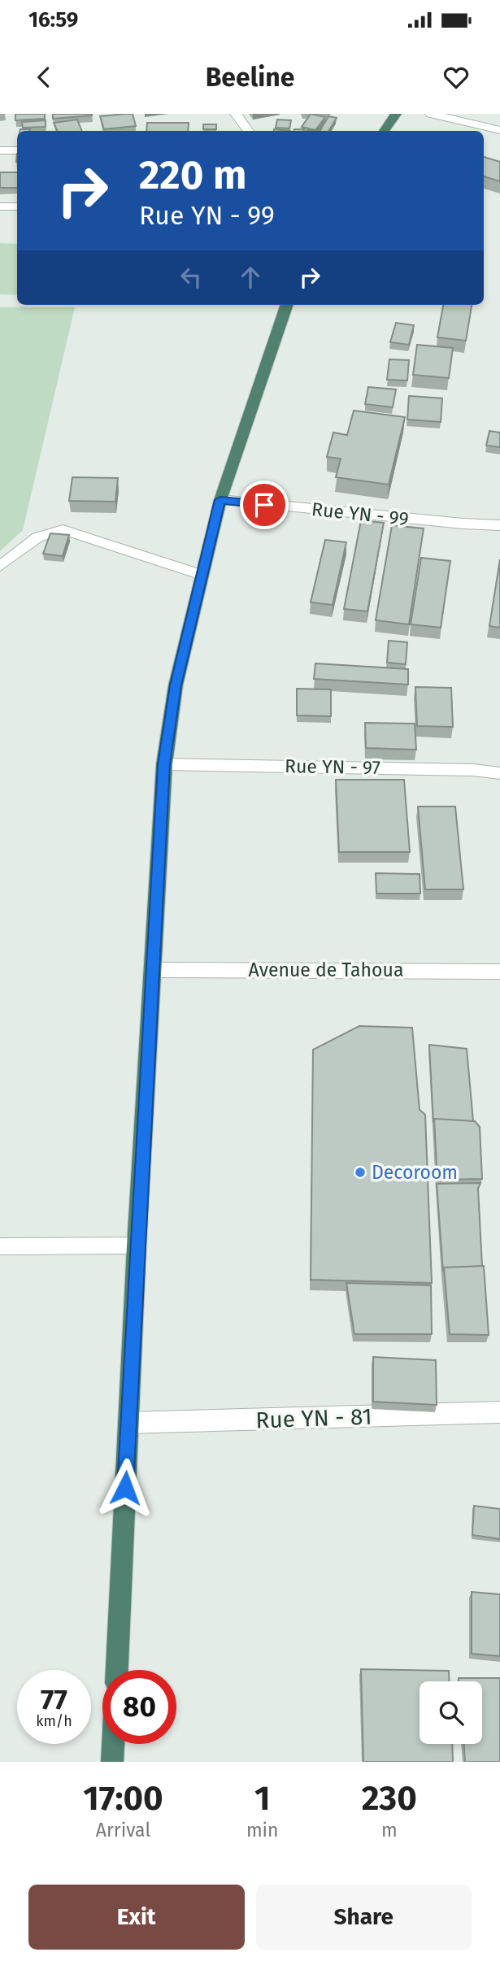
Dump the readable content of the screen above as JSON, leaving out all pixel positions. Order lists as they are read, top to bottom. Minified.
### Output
{"streets":{"street":["Rue YN - 99","Rue YN - 97","Avenue de Tahoua","Rue YN - 81"]},"places":["Decoroom"],"page":{"status":"16:59","header":"Beeline","turn":["220 m","Rue YN - 99"],"speed":"77 km/h","limit":"80","eta":["17:00","Arrival","1","min","230","m"],"buttons":["Exit","Share"]}}
